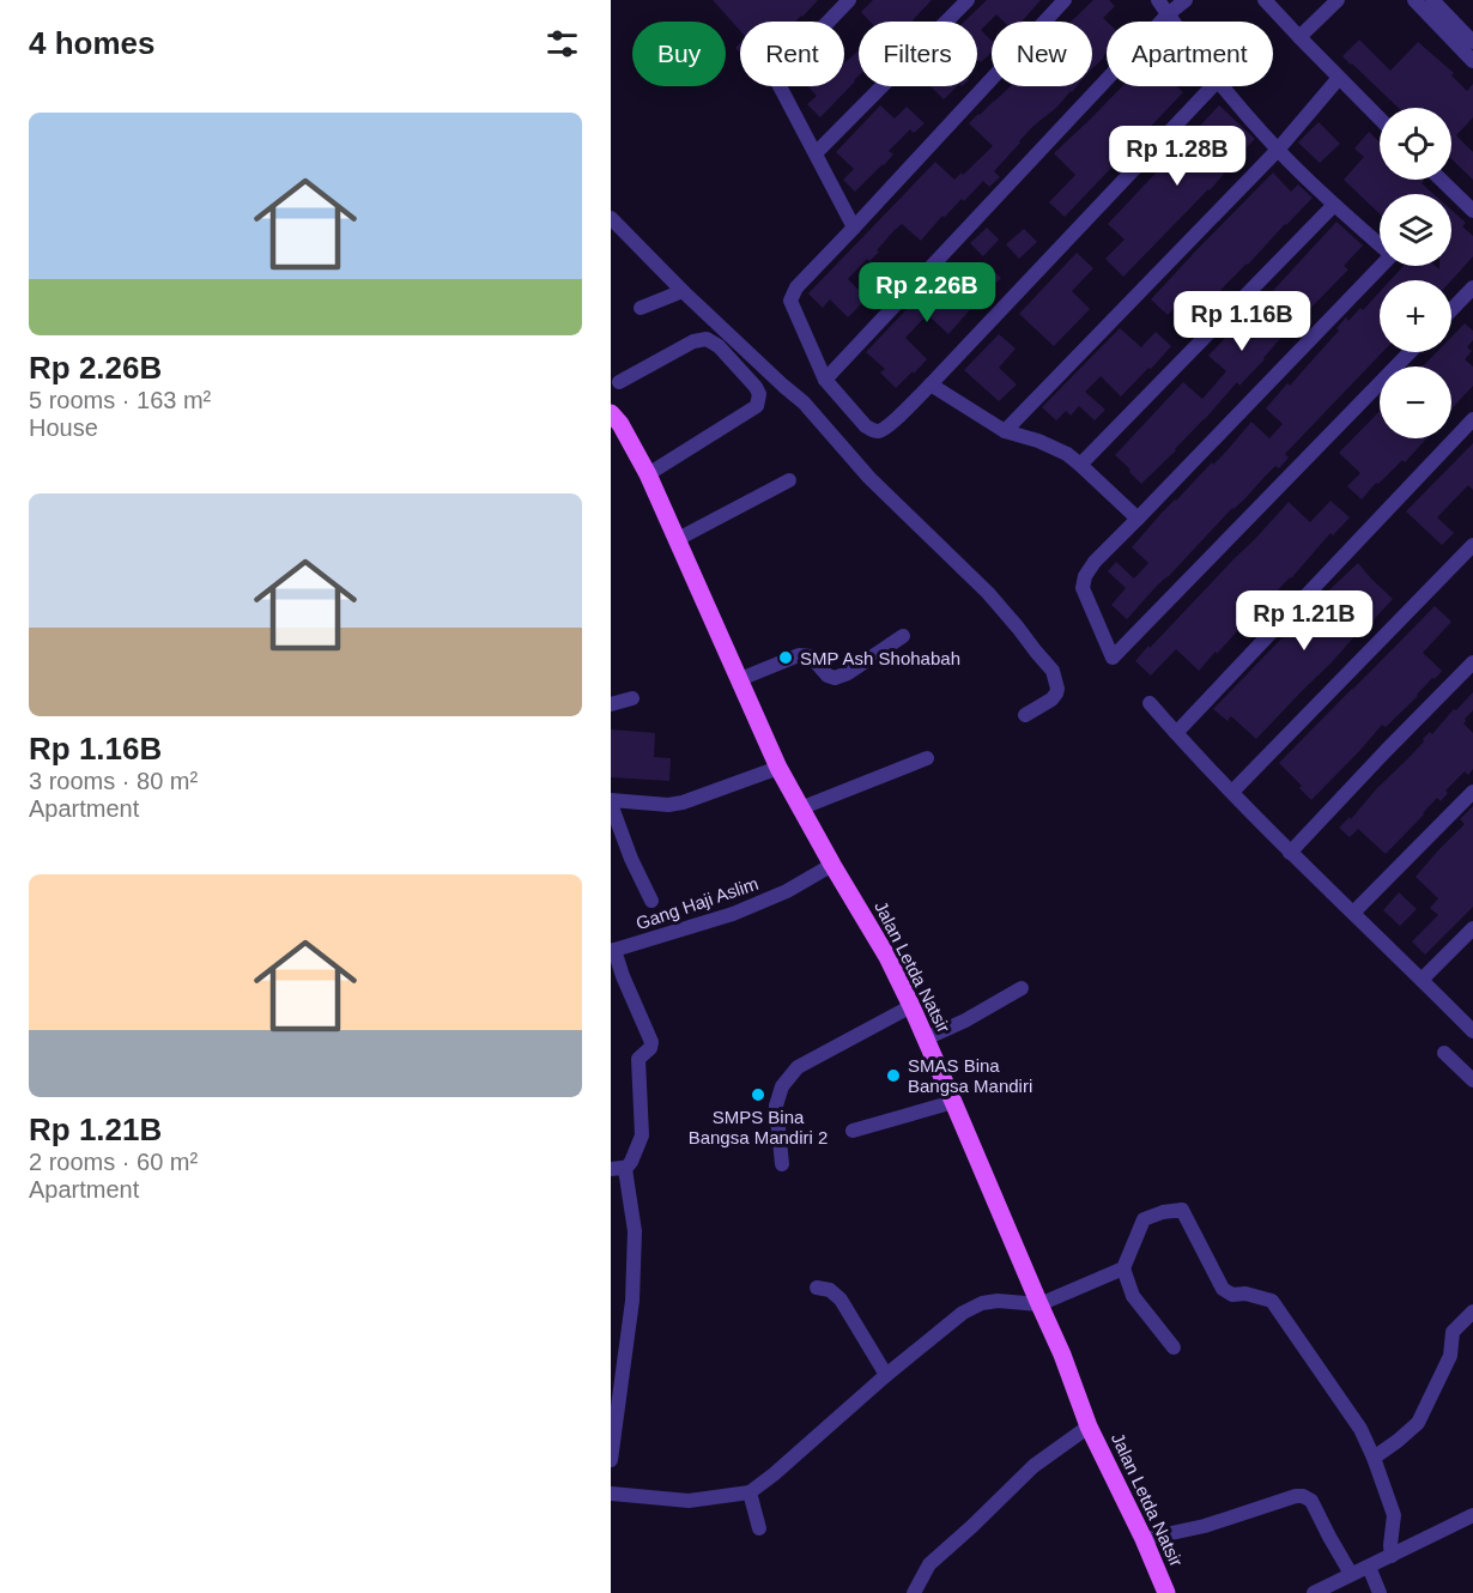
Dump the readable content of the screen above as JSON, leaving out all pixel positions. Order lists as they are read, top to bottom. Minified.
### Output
{"streets":{"main road":["Jalan Letda Natsir"],"street":["Gang Haji Aslim"]},"crossings":[["Gang Haji Aslim","Jalan Letda Natsir"]],"places":["SMP Ash Shohabah","SMAS Bina Bangsa Mandiri","SMPS Bina Bangsa Mandiri 2"],"page":{"heading":"4 homes","chip":["Buy","Rent","Filters","New","Apartment"],"list":[{"name":"Rp 2.26B","note":"5 rooms · 163 m² · House"},{"name":"Rp 1.16B","note":"3 rooms · 80 m² · Apartment"},{"name":"Rp 1.21B","note":"2 rooms · 60 m² · Apartment"}],"map_buttons":["+","−"],"price":["Rp 1.28B","Rp 2.26B","Rp 1.16B","Rp 1.21B"]}}
